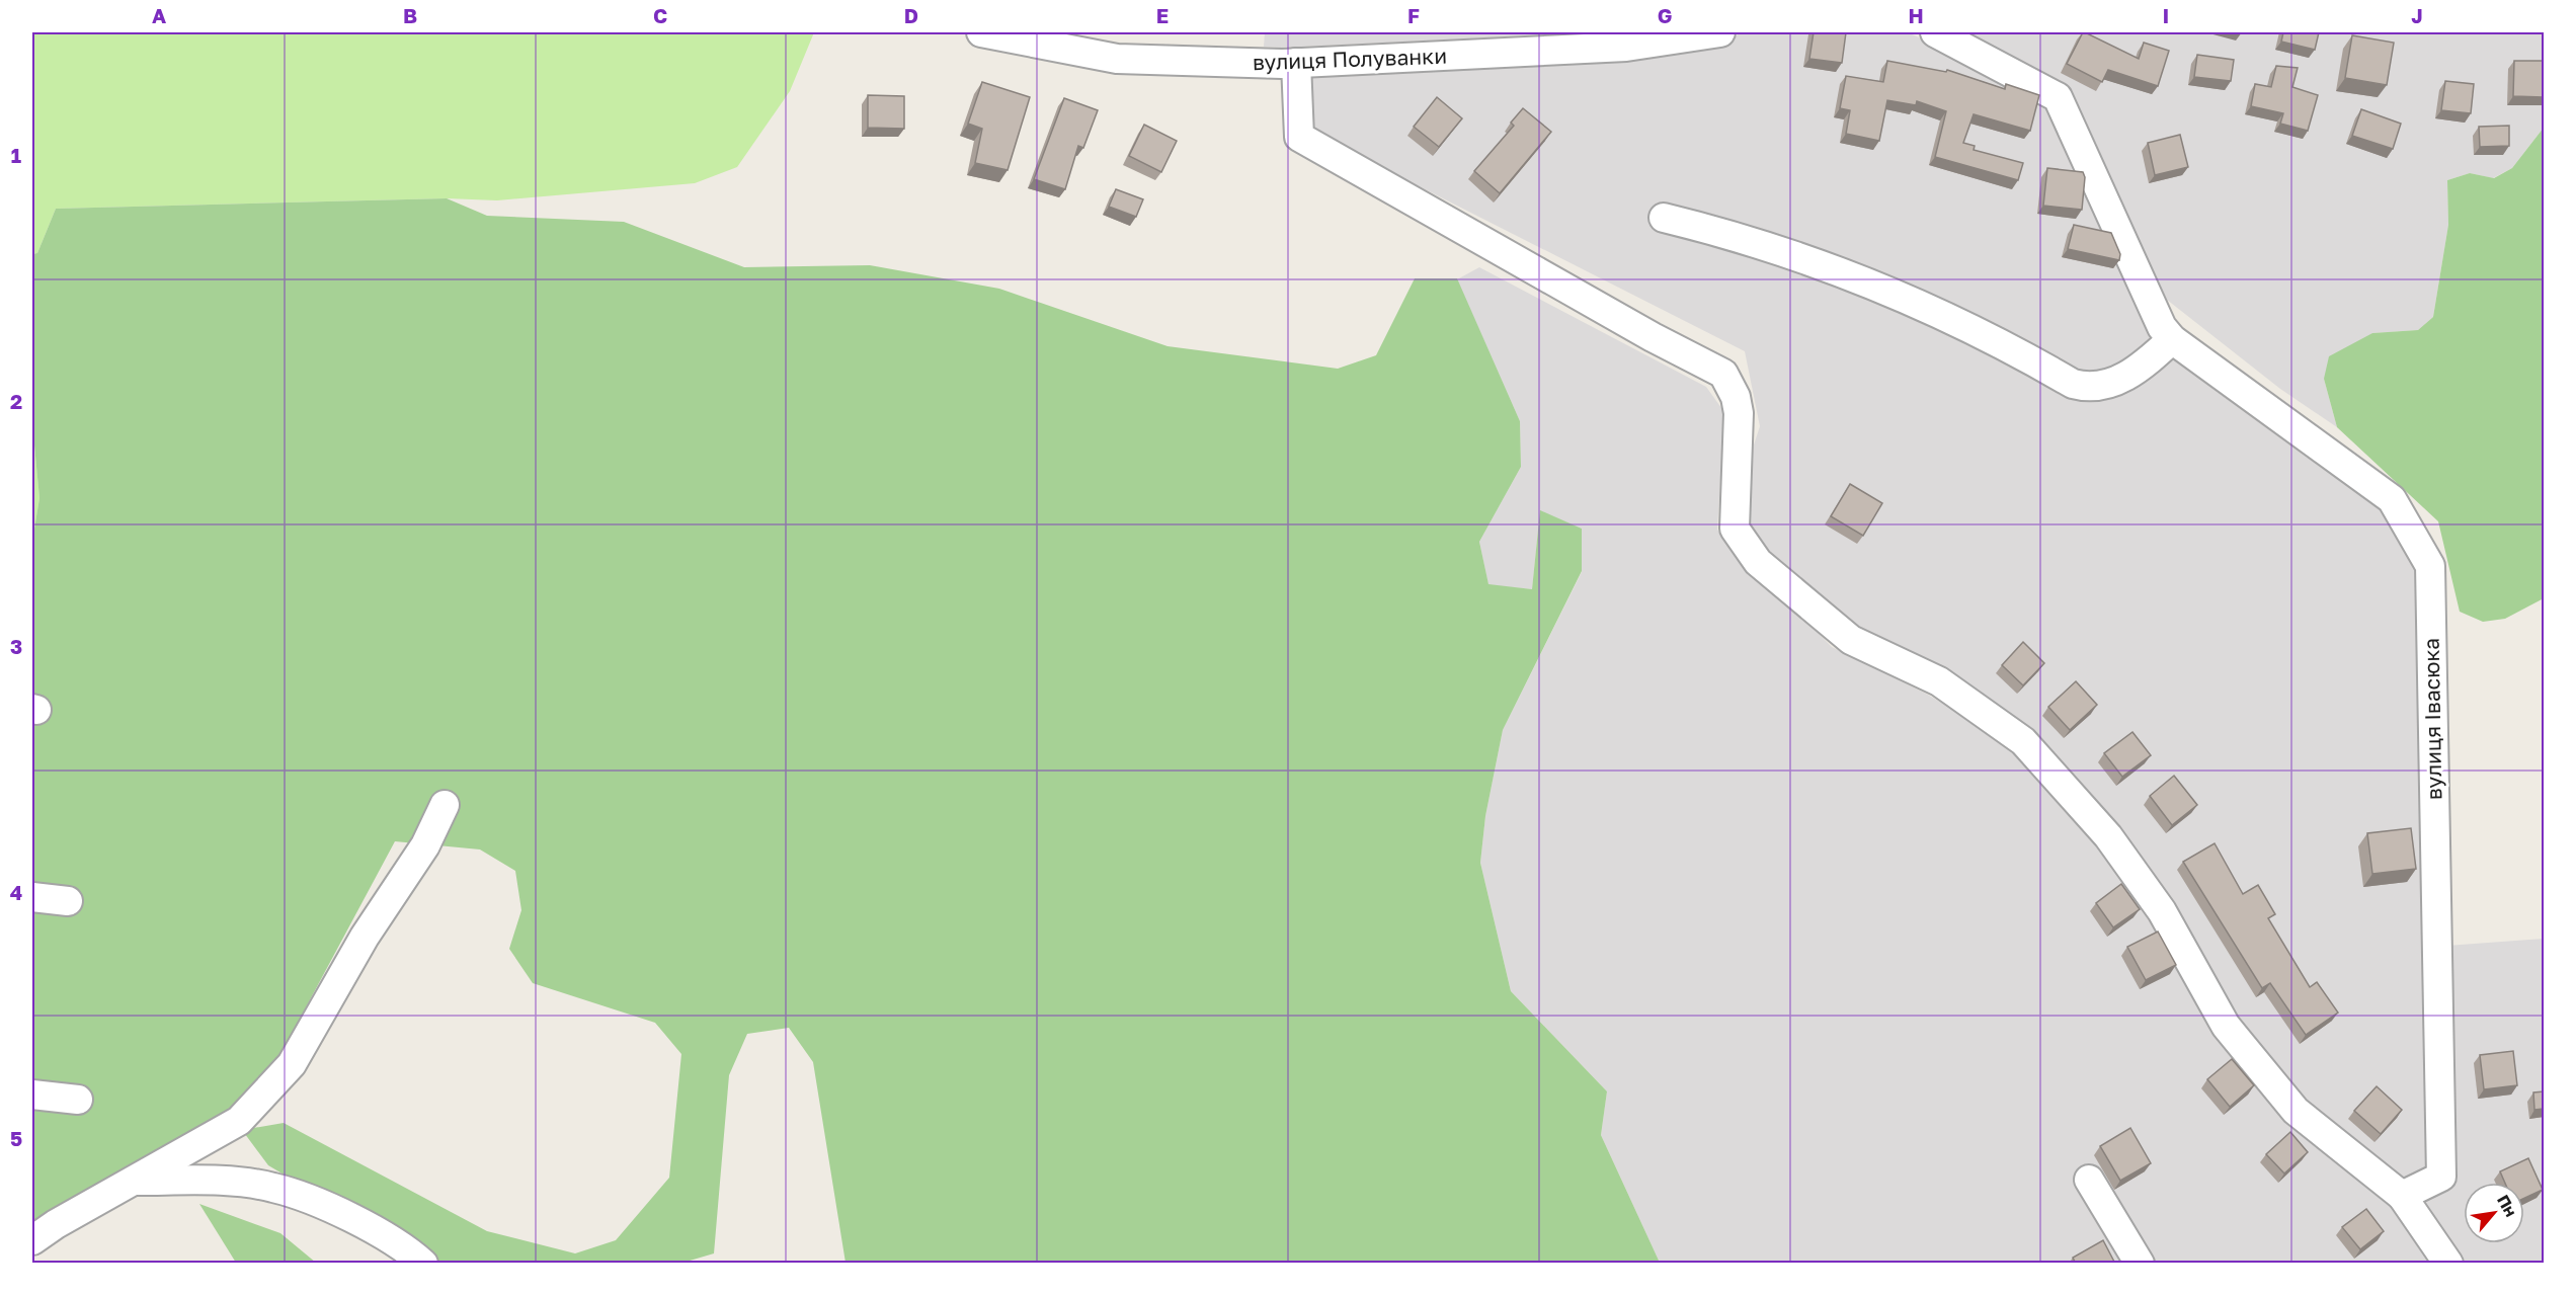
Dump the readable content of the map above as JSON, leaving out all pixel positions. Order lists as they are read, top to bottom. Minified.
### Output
{"streets":{"street":["вулиця Полуванки","вулиця Івасюка"]},"north":"top right","grid":{"columns":["A","B","C","D","E","F","G","H","I","J"],"rows":["1","2","3","4","5"]}}
